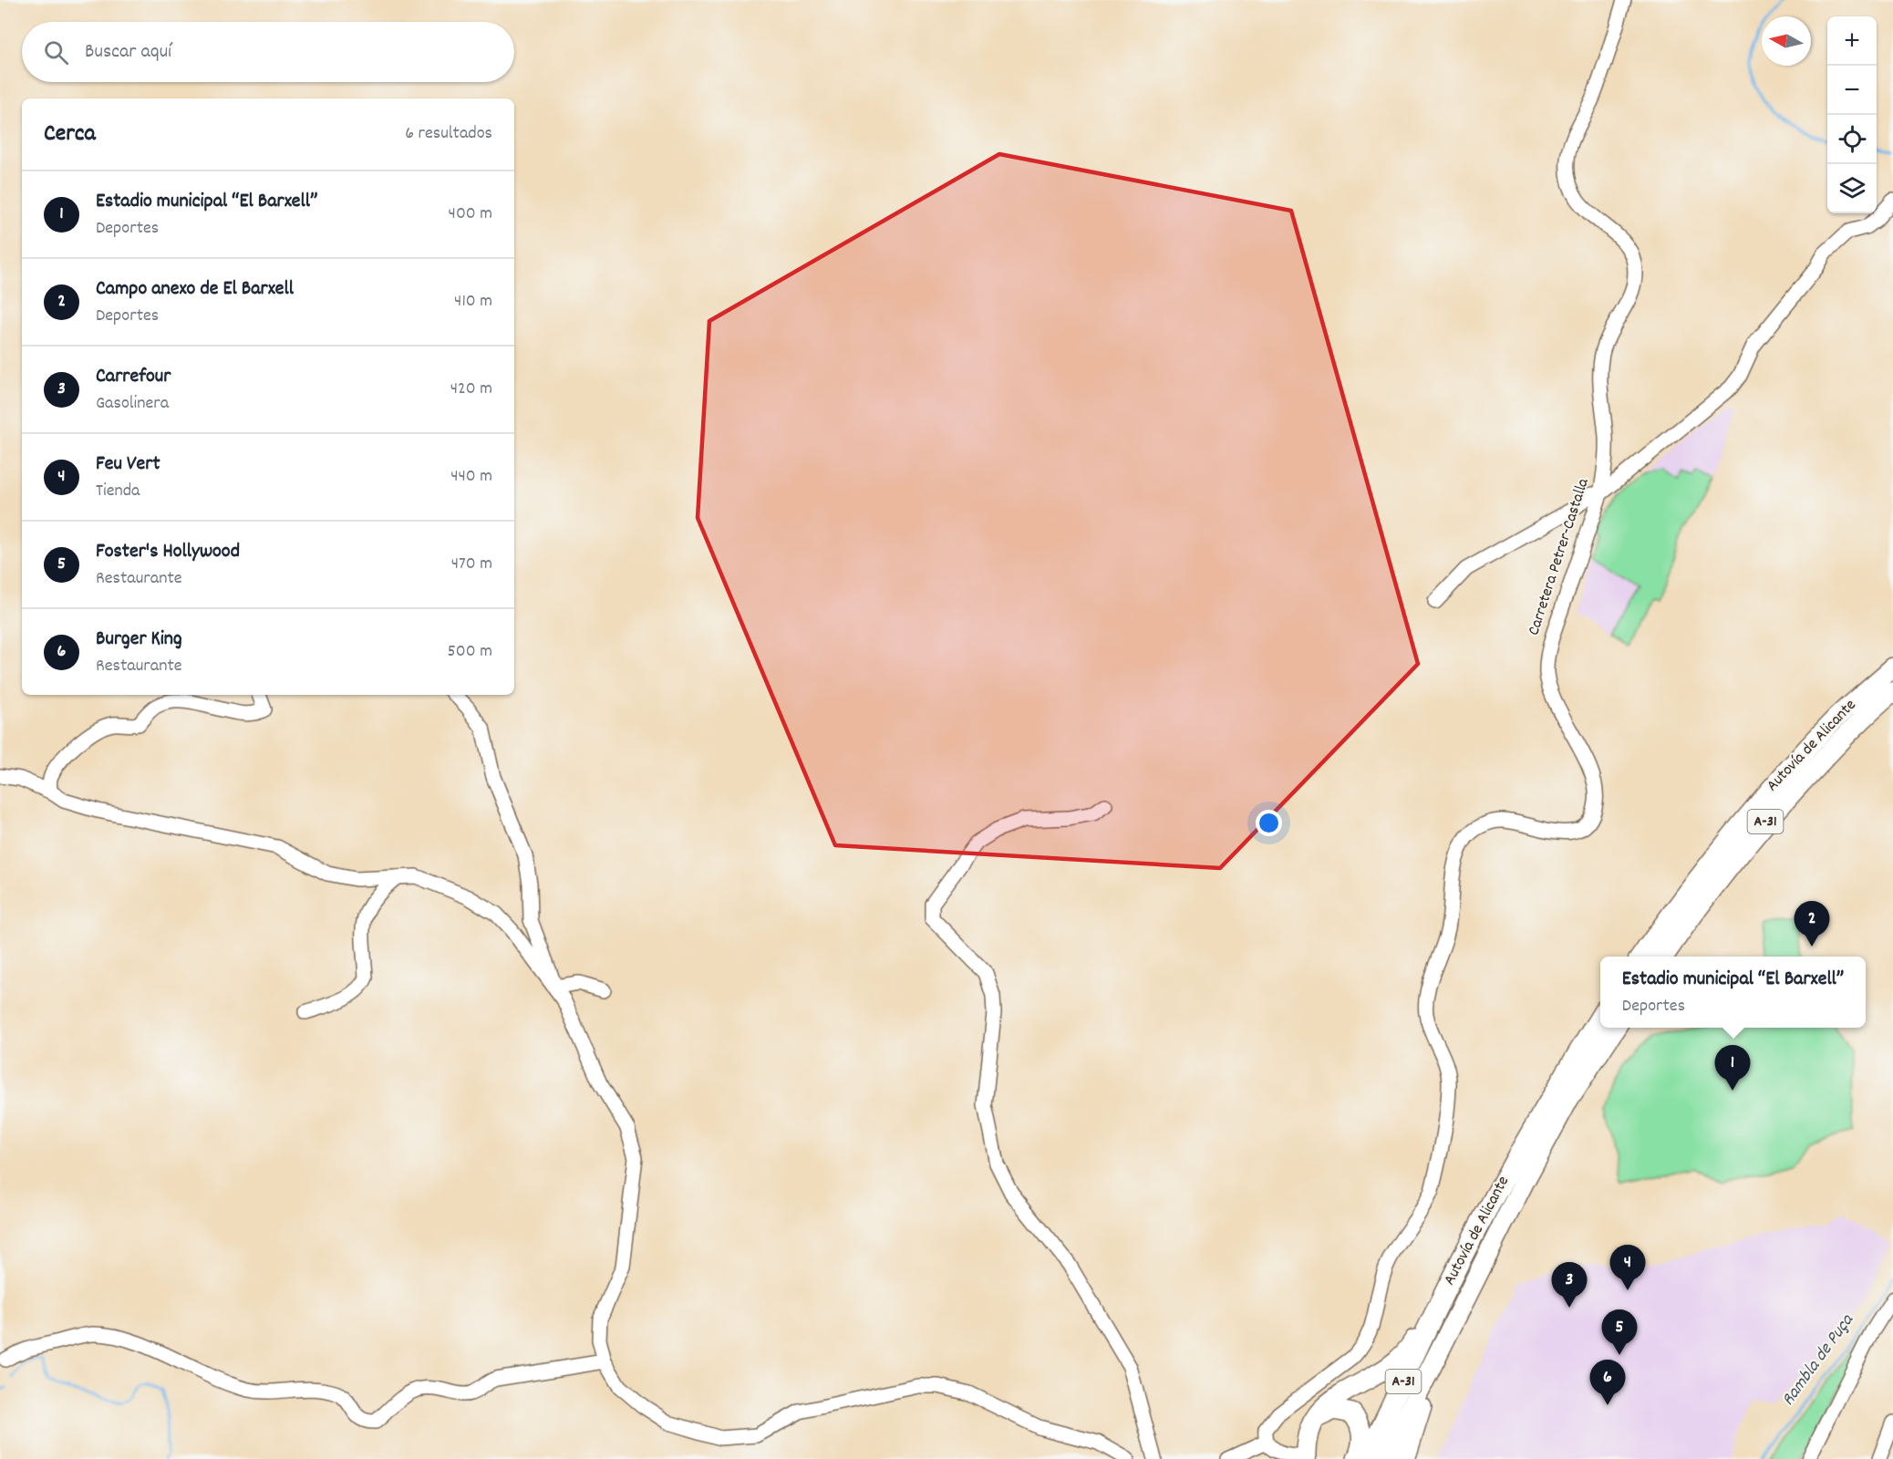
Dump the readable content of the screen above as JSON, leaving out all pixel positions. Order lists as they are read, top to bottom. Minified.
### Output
{"streets":{"highway":["Autovía de Alicante","A-31"],"street":["Carretera Petrer-Castalla"]},"water":["Rambla de Puça"],"north":"left","page":{"map_buttons":["+","−"],"search":"Buscar aquí","heading":["Cerca","6 resultados"],"list":[{"mark":"1","name":"Estadio municipal “El Barxell”","note":"Deportes","value":"400 m"},{"mark":"2","name":"Campo anexo de El Barxell","note":"Deportes","value":"410 m"},{"mark":"3","name":"Carrefour","note":"Gasolinera","value":"420 m"},{"mark":"4","name":"Feu Vert","note":"Tienda","value":"440 m"},{"mark":"5","name":"Foster's Hollywood","note":"Restaurante","value":"470 m"},{"mark":"6","name":"Burger King","note":"Restaurante","value":"500 m"}],"pins":["2","1","4","3","5","6"],"popup":["Estadio municipal “El Barxell”","Deportes"]}}
